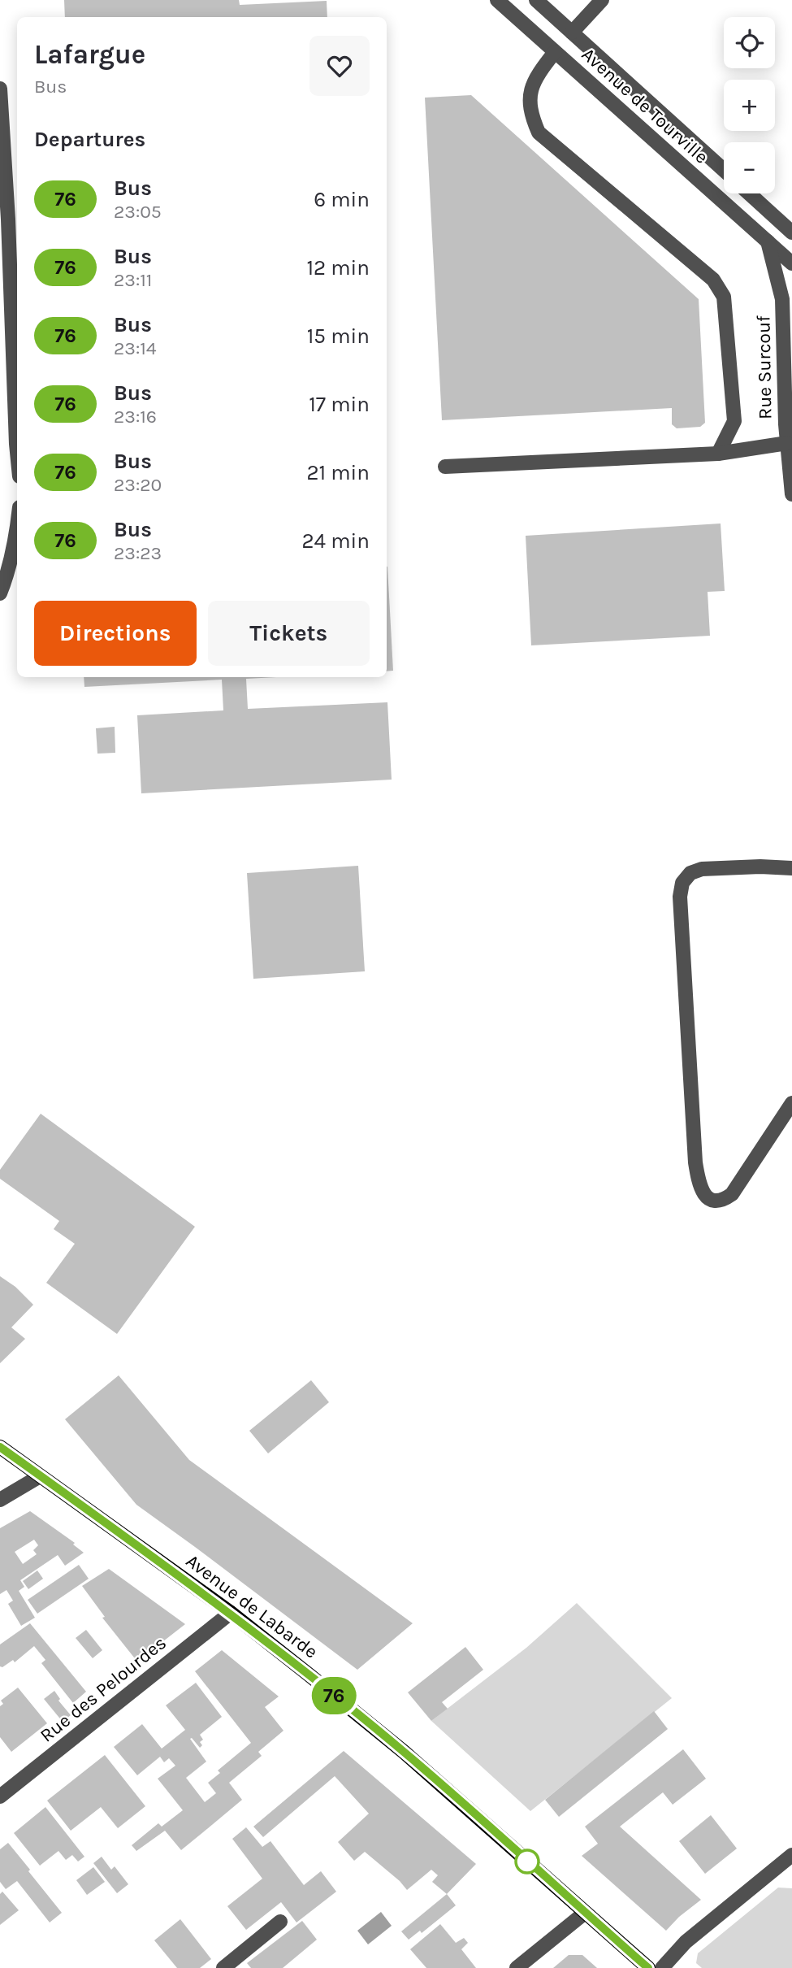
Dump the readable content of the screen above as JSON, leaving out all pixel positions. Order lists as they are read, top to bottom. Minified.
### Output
{"streets":{"main road":["Avenue de Labarde"],"street":["Avenue de Tourville","Rue Surcouf","Rue des Pelourdes"]},"crossings":[["Avenue de Tourville","Rue Surcouf"],["Avenue de Labarde","Rue des Pelourdes"]],"lines":["bus line 76"],"page":{"on_map":"76","map_buttons":["+","−"],"heading":[["Lafargue","Bus"],"Departures"],"list":[{"mark":"76","name":"Bus","note":"23:05","value":"6 min"},{"mark":"76","name":"Bus","note":"23:11","value":"12 min"},{"mark":"76","name":"Bus","note":"23:14","value":"15 min"},{"mark":"76","name":"Bus","note":"23:16","value":"17 min"},{"mark":"76","name":"Bus","note":"23:20","value":"21 min"},{"mark":"76","name":"Bus","note":"23:23","value":"24 min"}],"buttons":["Directions","Tickets"]}}
